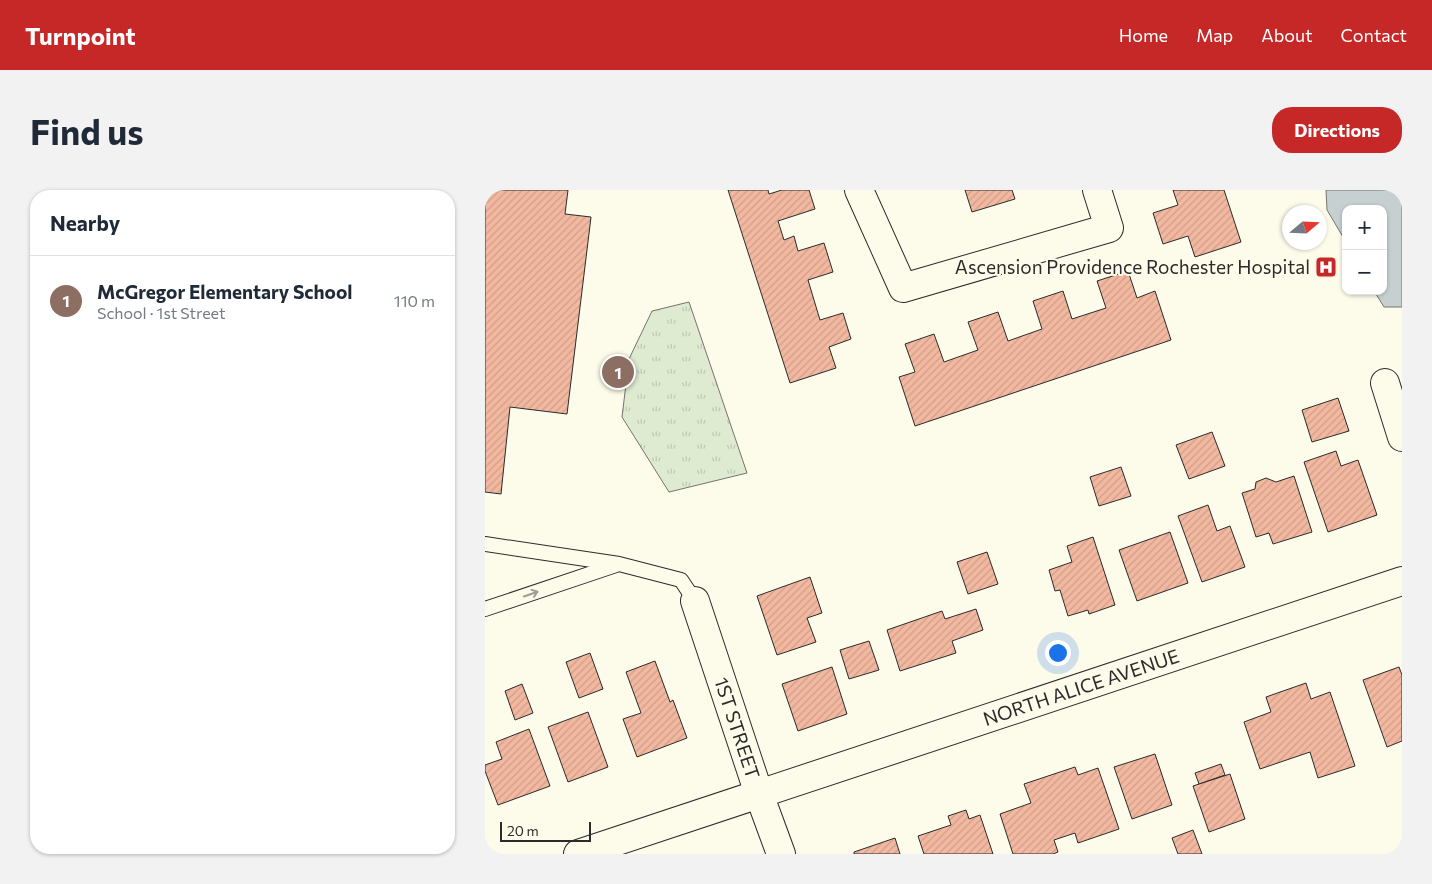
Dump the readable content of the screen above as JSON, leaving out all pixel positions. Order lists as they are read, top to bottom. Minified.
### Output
{"streets":{"street":["NORTH ALICE AVENUE","1ST STREET"]},"crossings":[["NORTH ALICE AVENUE","1ST STREET"]],"places":{"hospital":["Ascension Providence Rochester Hospital"]},"scale_bar":"20 m","north":"right","page":{"header":"Turnpoint","nav":["Home","Map","About","Contact"],"buttons":"Directions","title":"Find us","heading":"Nearby","map_buttons":["+","−"],"list":[{"mark":"1","name":"McGregor Elementary School","note":"School · 1st Street","value":"110 m"}],"pins":"1","scale":"20 m"}}
